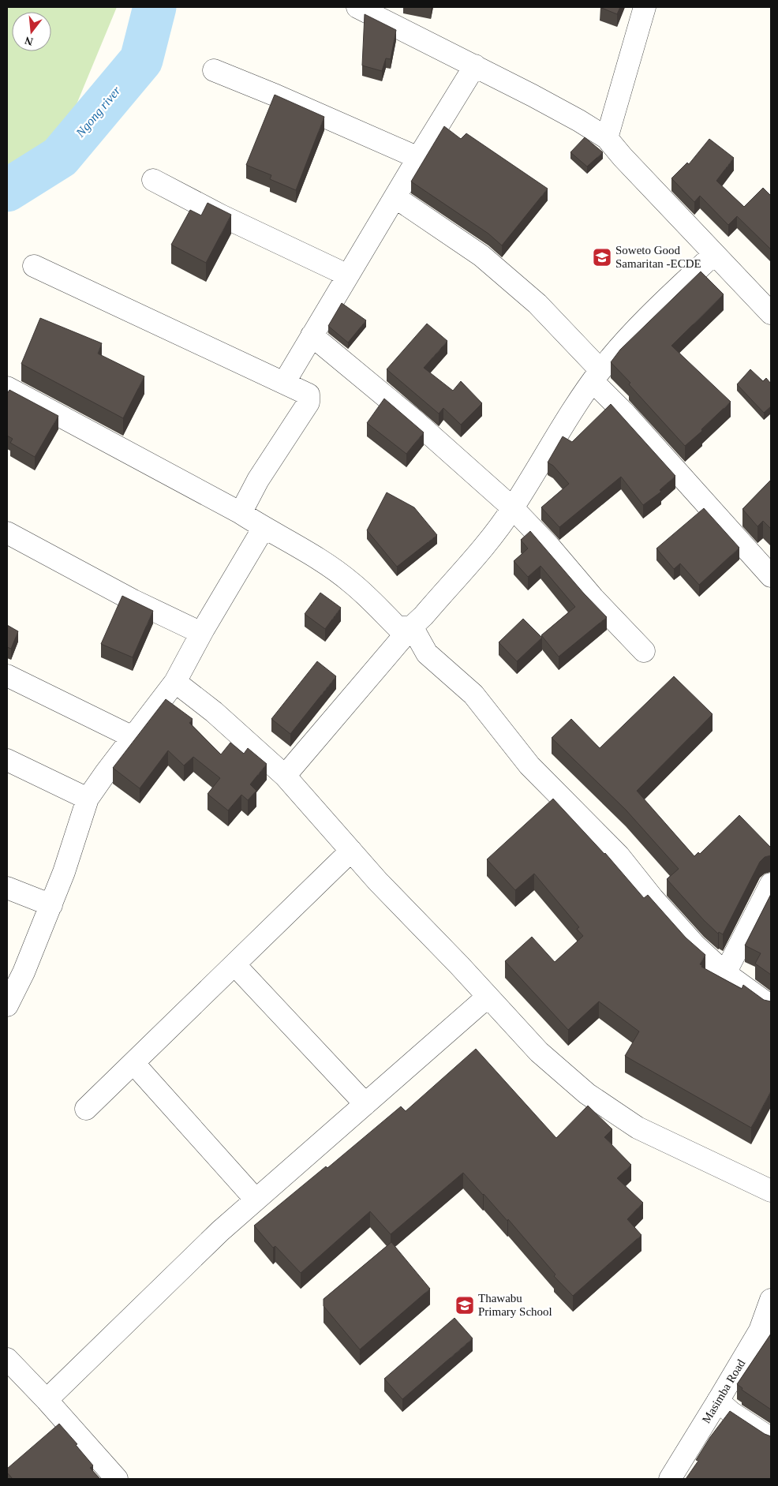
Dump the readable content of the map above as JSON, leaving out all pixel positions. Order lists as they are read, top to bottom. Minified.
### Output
{"streets":{"street":["Masimba Road"]},"water":["Ngong river"],"places":{"school or university":["Soweto Good Samaritan -ECDE","Thawabu Primary School"]},"north":"bottom"}
